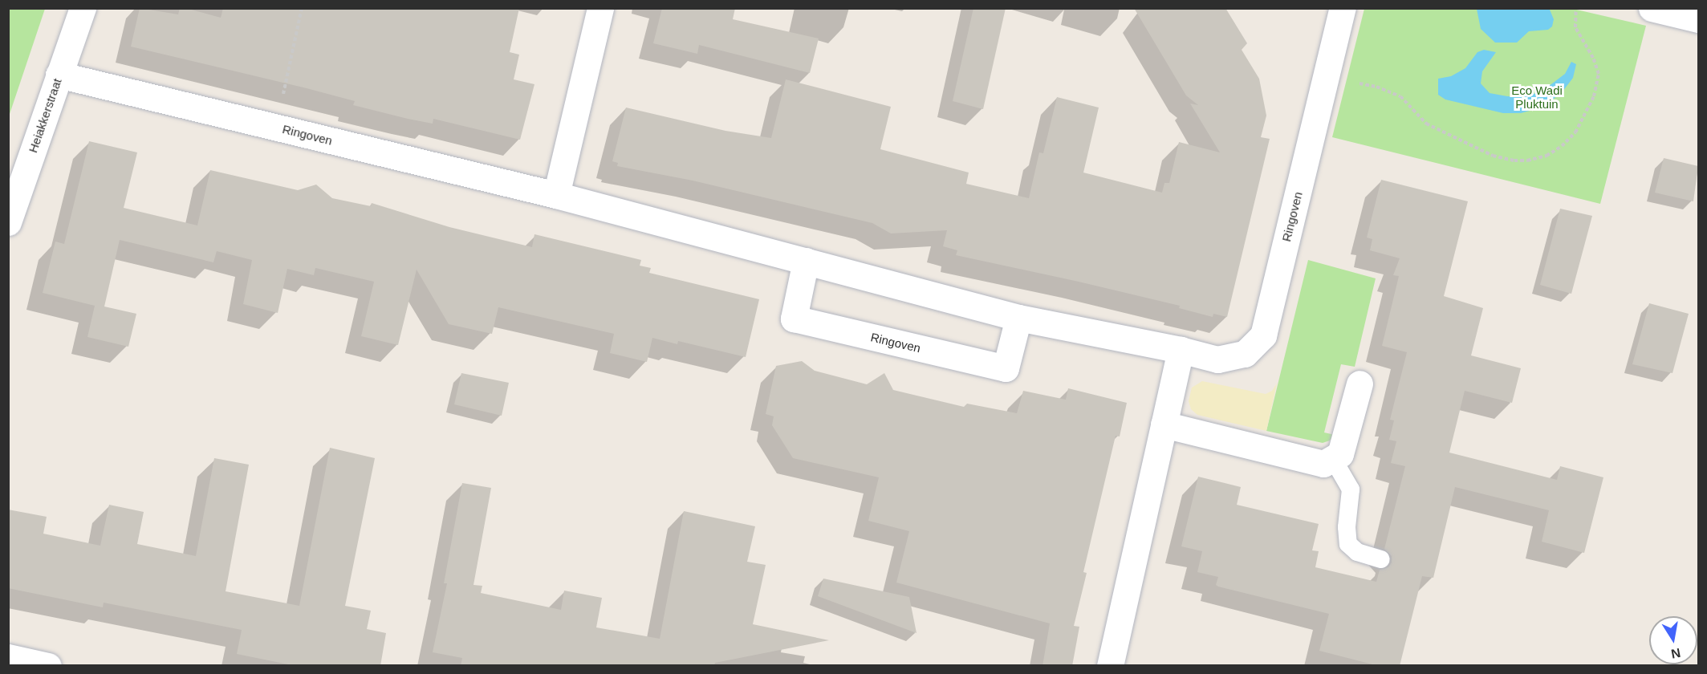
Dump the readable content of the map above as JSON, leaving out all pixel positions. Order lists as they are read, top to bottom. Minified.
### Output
{"streets":{"street":["Heiakkerstraat","Ringoven"]},"crossings":[["Heiakkerstraat","Ringoven"]],"parks":["Eco Wadi Pluktuin"],"north":"bottom"}
